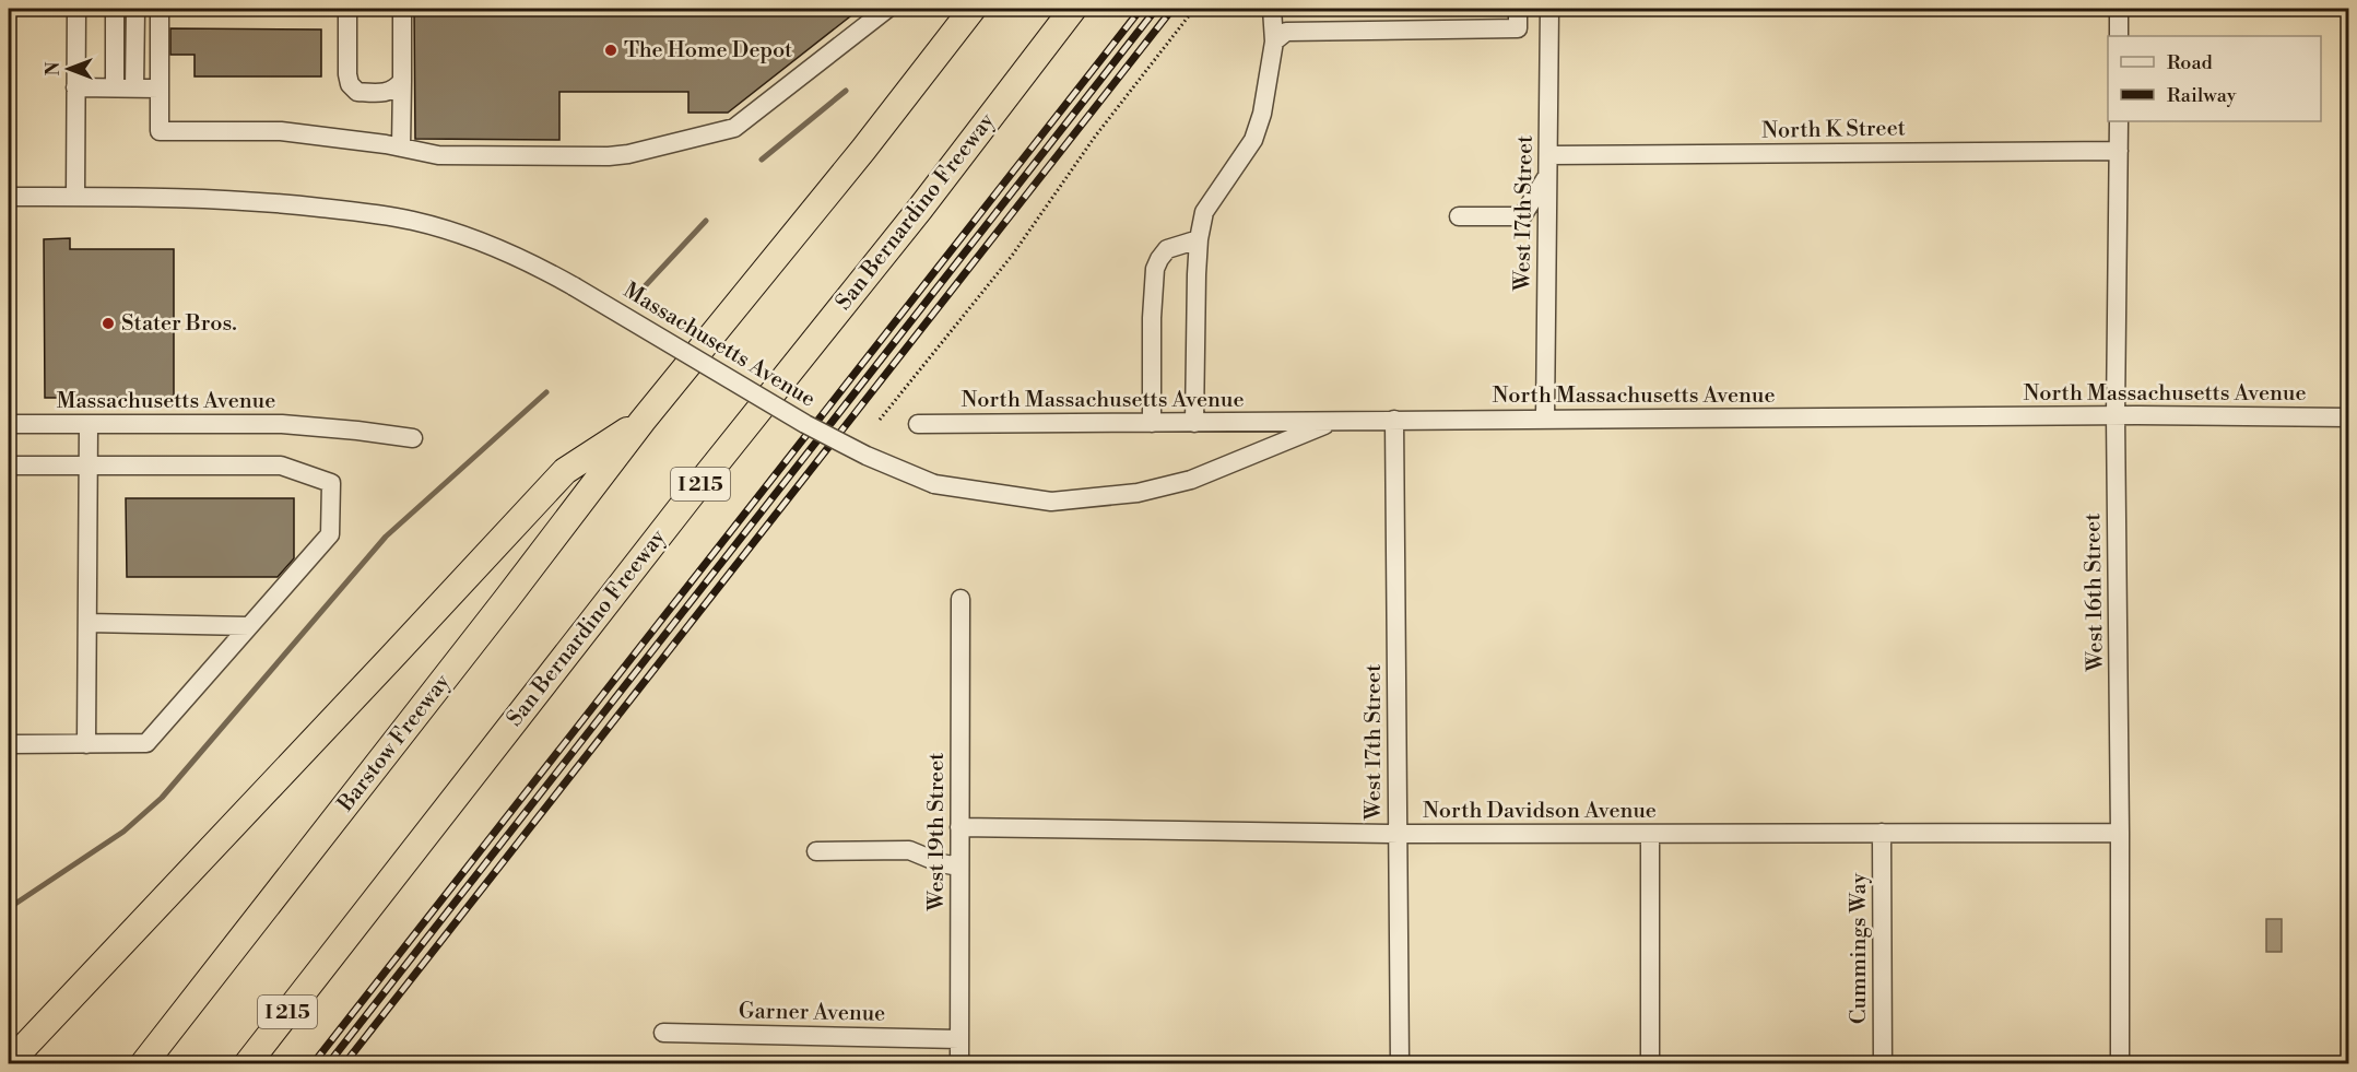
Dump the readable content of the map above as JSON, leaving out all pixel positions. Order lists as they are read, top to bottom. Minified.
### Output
{"streets":{"highway":["San Bernardino Freeway","I 215","Barstow Freeway"],"street":["North K Street","West 17th Street","Massachusetts Avenue","North Massachusetts Avenue","West 16th Street","North Davidson Avenue","West 19th Street","Cummings Way","Garner Avenue"]},"crossings":[["North K Street","West 17th Street"],["North K Street","West 16th Street"],["West 17th Street","North Massachusetts Avenue"],["West 17th Street","North Davidson Avenue"],["Massachusetts Avenue","North Massachusetts Avenue"],["North Massachusetts Avenue","West 16th Street"],["West 16th Street","North Davidson Avenue"],["North Davidson Avenue","West 19th Street"],["North Davidson Avenue","Cummings Way"],["West 19th Street","Garner Avenue"]],"places":["The Home Depot","Stater Bros."],"legend":["Road","Railway"],"north":"left"}
